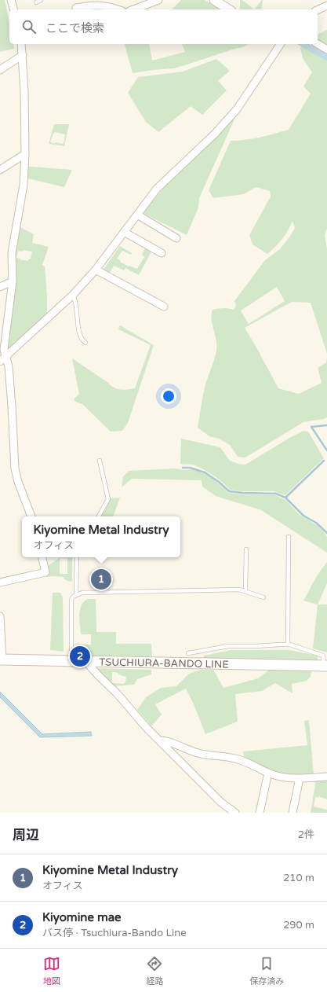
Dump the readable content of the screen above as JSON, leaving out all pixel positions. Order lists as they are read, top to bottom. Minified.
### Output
{"streets":{"main road":["TSUCHIURA-BANDO LINE"]},"page":{"search":"ここで検索","popup":["Kiyomine Metal Industry","オフィス"],"pins":["1","2"],"heading":["周辺","2件"],"list":[{"mark":"1","name":"Kiyomine Metal Industry","note":"オフィス","value":"210 m"},{"mark":"2","name":"Kiyomine mae","note":"バス停 · Tsuchiura-Bando Line","value":"290 m"}],"nav":["地図","経路","保存済み"]}}
